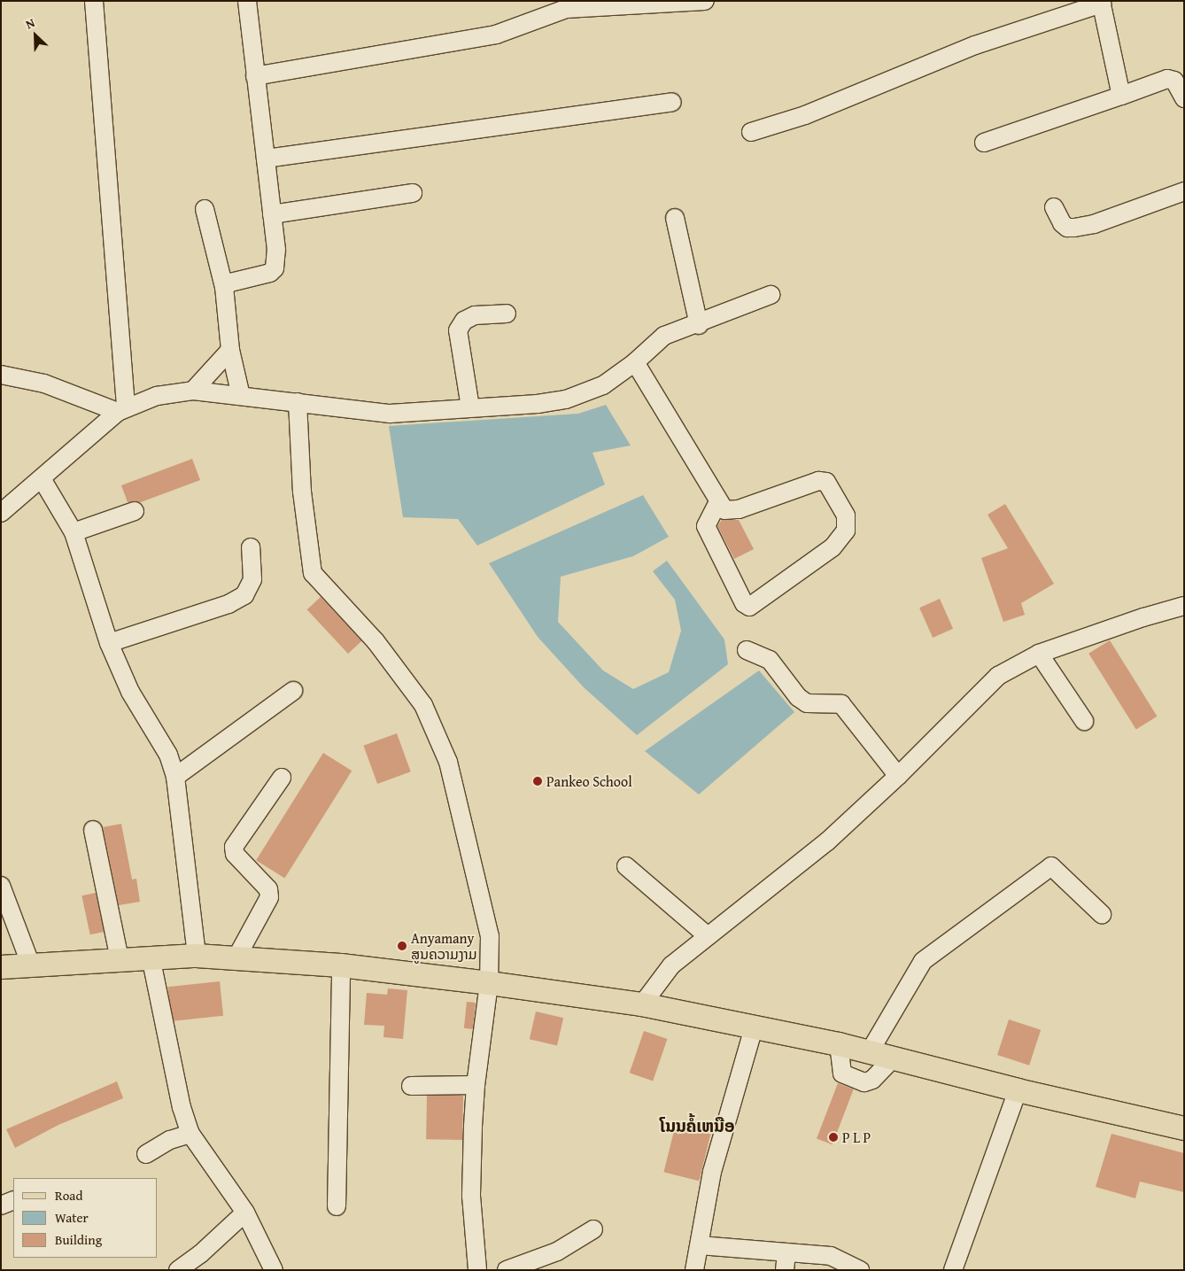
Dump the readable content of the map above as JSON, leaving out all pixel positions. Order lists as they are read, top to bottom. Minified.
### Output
{"districts":["ໂນນຄໍ້ເຫນືອ"],"places":["Pankeo School","Anyamany ສູນຄວາມງາມ","P L P"],"legend":["Road","Water","Building"],"north":"top left"}
